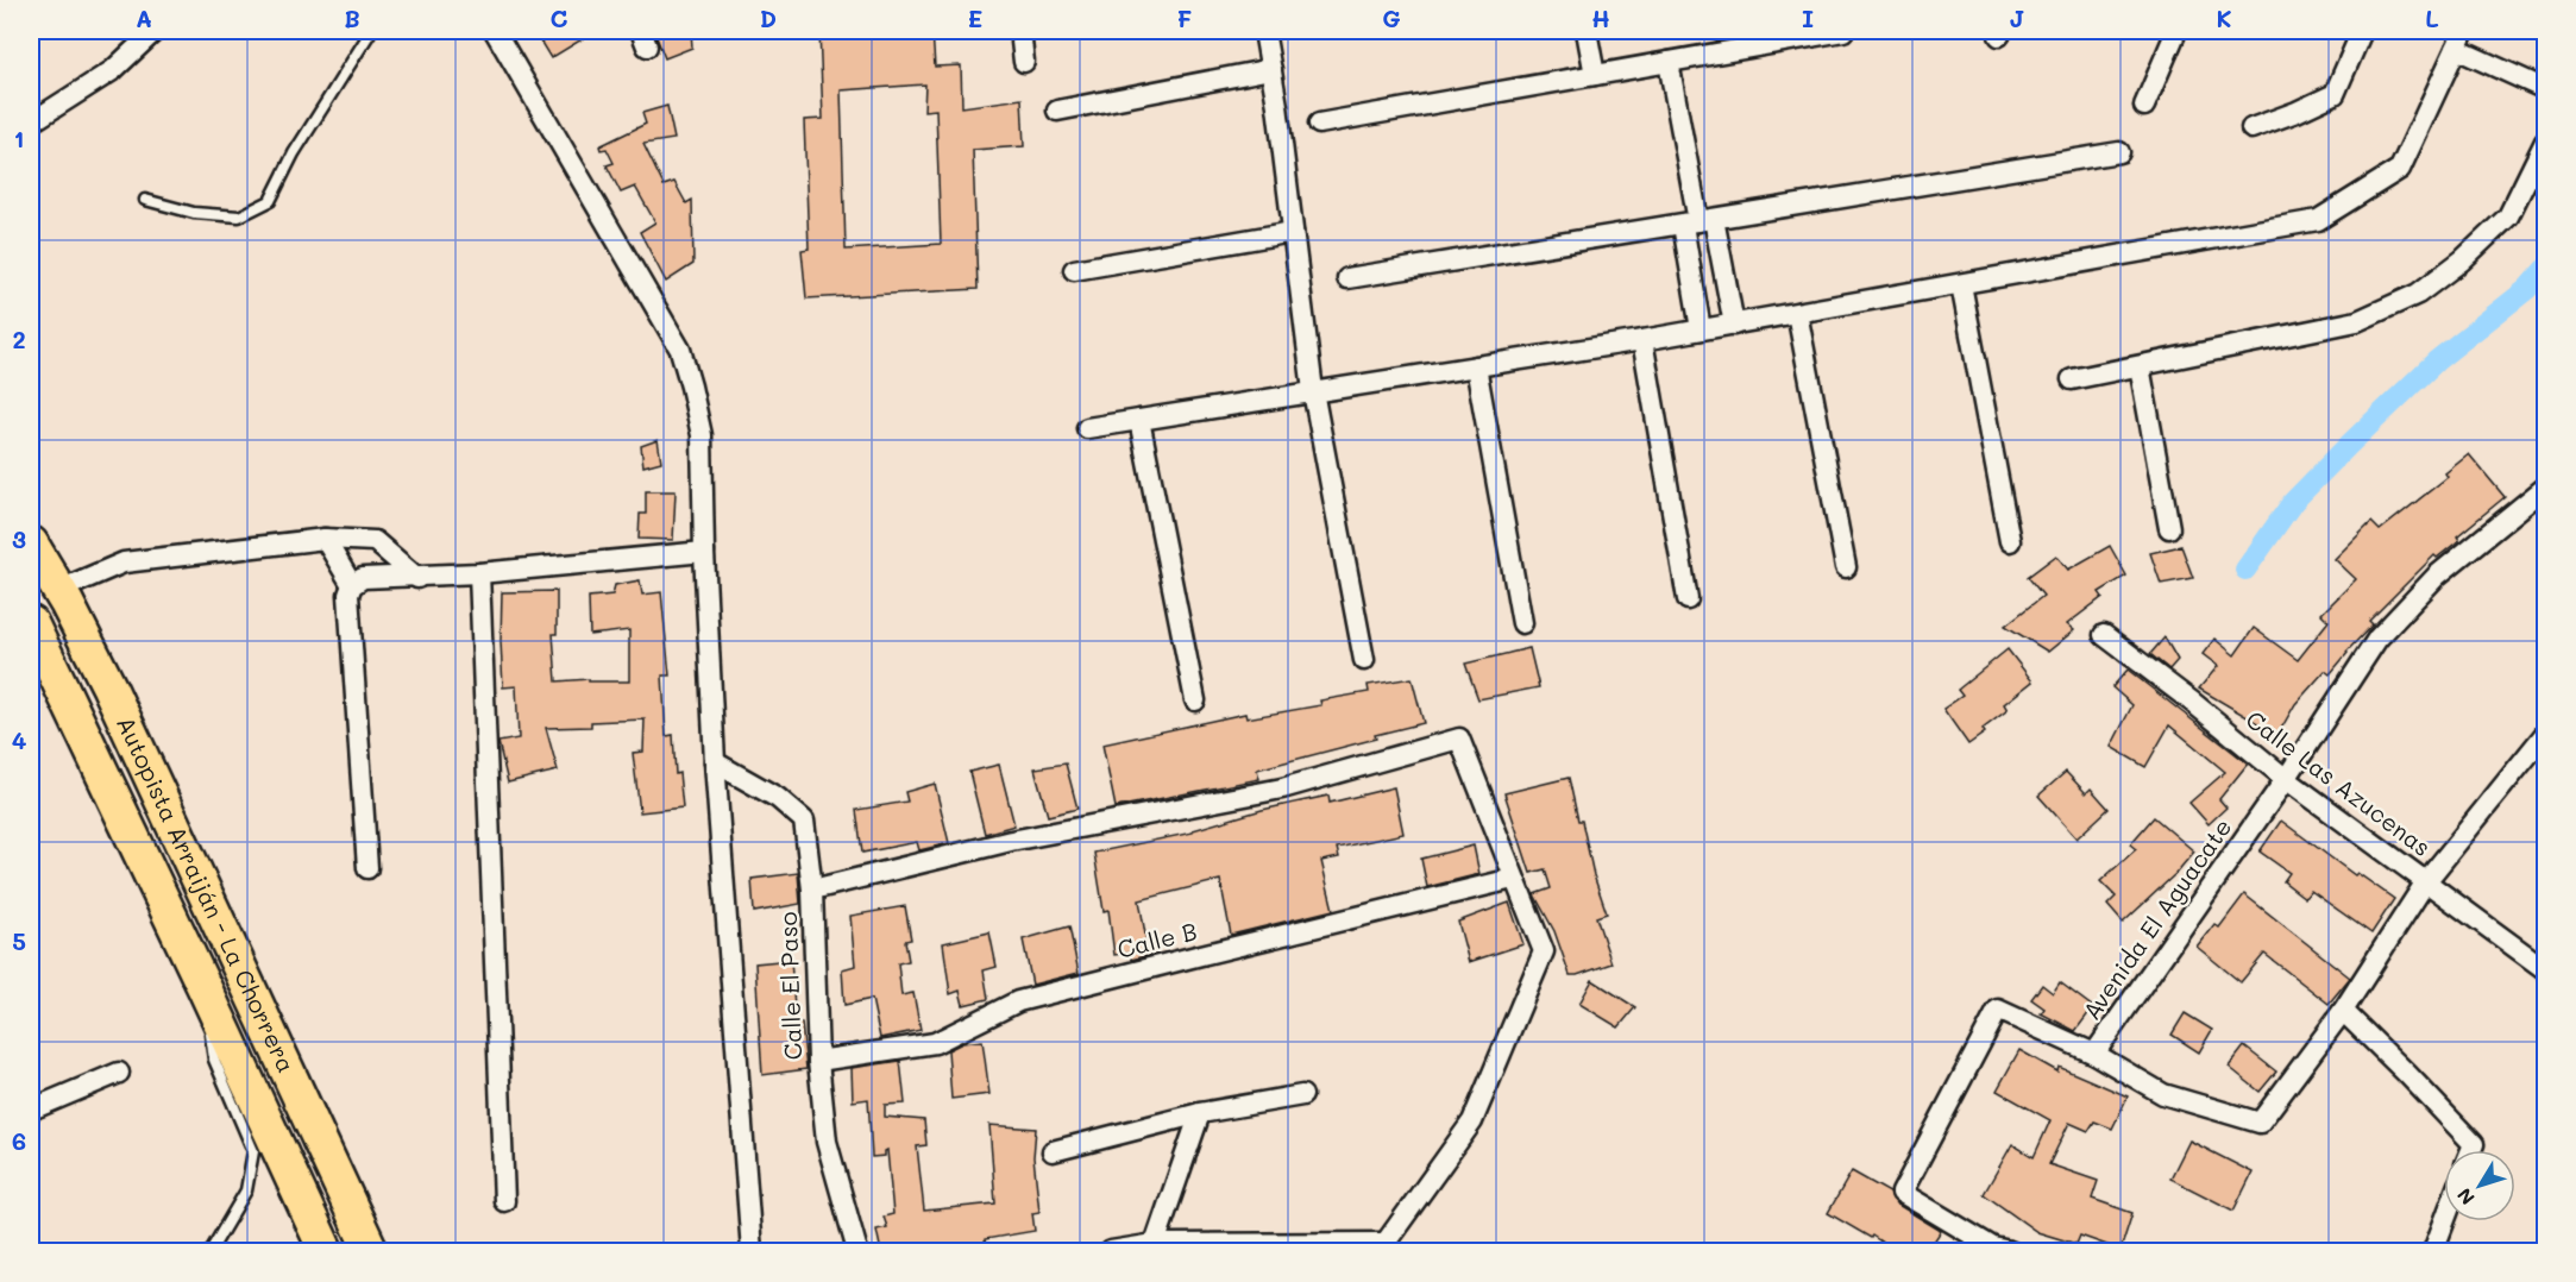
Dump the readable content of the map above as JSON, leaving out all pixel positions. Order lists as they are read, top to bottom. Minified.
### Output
{"streets":{"highway":["Autopista Arraiján - La Chorrera"],"street":["Calle Las Azucenas","Avenida El Aguacate","Calle B","Calle El Paso"]},"crossings":[["Calle Las Azucenas","Avenida El Aguacate"],["Calle B","Calle El Paso"]],"north":"bottom left","grid":{"columns":["A","B","C","D","E","F","G","H","I","J","K","L"],"rows":["1","2","3","4","5","6"]}}
